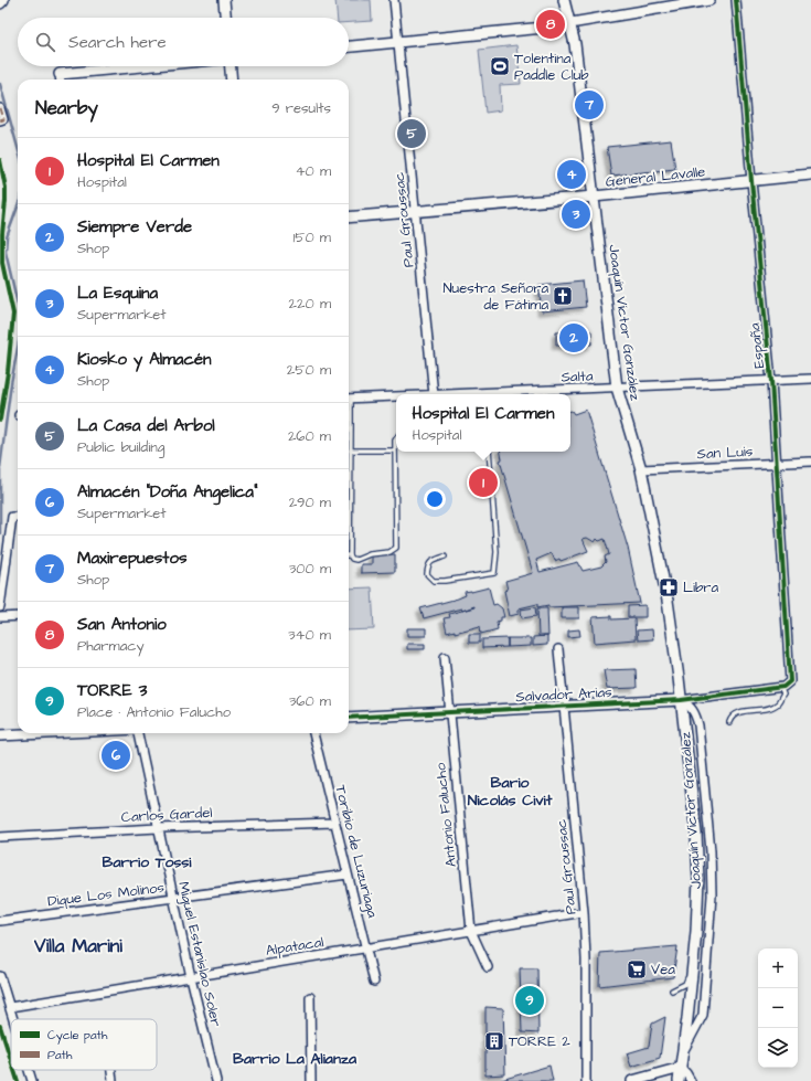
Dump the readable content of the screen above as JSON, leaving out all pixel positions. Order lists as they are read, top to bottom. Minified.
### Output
{"streets":{"main road":["General Lavalle","Joaquín Víctor González","Salvador Arias"],"street":["Paul Groussac","España","Salta","San Luis","Carlos Gardel","Antonio Falucho","Toribio de Luzuriaga","Dique Los Molinos","Alpatacal","Miguel Estanislao Soler"]},"crossings":[["General Lavalle","Paul Groussac"],["General Lavalle","Joaquín Víctor González"],["General Lavalle","España"],["Paul Groussac","Salvador Arias"],["Paul Groussac","Alpatacal"],["Joaquín Víctor González","Salta"],["Joaquín Víctor González","San Luis"],["Joaquín Víctor González","Salvador Arias"],["España","Salta"],["España","San Luis"],["España","Salvador Arias"],["Salvador Arias","Antonio Falucho"],["Carlos Gardel","Toribio de Luzuriaga"],["Carlos Gardel","Miguel Estanislao Soler"],["Antonio Falucho","Alpatacal"],["Toribio de Luzuriaga","Dique Los Molinos"],["Toribio de Luzuriaga","Alpatacal"],["Dique Los Molinos","Miguel Estanislao Soler"],["Alpatacal","Miguel Estanislao Soler"]],"districts":["Bario Nicolás Civit","Barrio Tossi","Villa Marini","Barrio La Alianza"],"places":{"sports":["Tolentina Paddle Club"],"church":["Nuestra Señora de Fátima"],"pharmacy":["Libra"],"supermarket":["Vea"],"building":["TORRE 2"]},"legend":["Cycle path","Path"],"page":{"pins":["8","7","5","4","3","2","1","6","9"],"search":"Search here","heading":["Nearby","9 results"],"list":[{"mark":"1","name":"Hospital El Carmen","note":"Hospital","value":"40 m"},{"mark":"2","name":"Siempre Verde","note":"Shop","value":"150 m"},{"mark":"3","name":"La Esquina","note":"Supermarket","value":"220 m"},{"mark":"4","name":"Kiosko y Almacén","note":"Shop","value":"250 m"},{"mark":"5","name":"La Casa del Arbol","note":"Public building","value":"260 m"},{"mark":"6","name":"Almacén \"Doña Angelica\"","note":"Supermarket","value":"290 m"},{"mark":"7","name":"Maxirepuestos","note":"Shop","value":"300 m"},{"mark":"8","name":"San Antonio","note":"Pharmacy","value":"340 m"},{"mark":"9","name":"TORRE 3","note":"Place · Antonio Falucho","value":"360 m"}],"popup":["Hospital El Carmen","Hospital"],"map_buttons":["+","−"]}}
